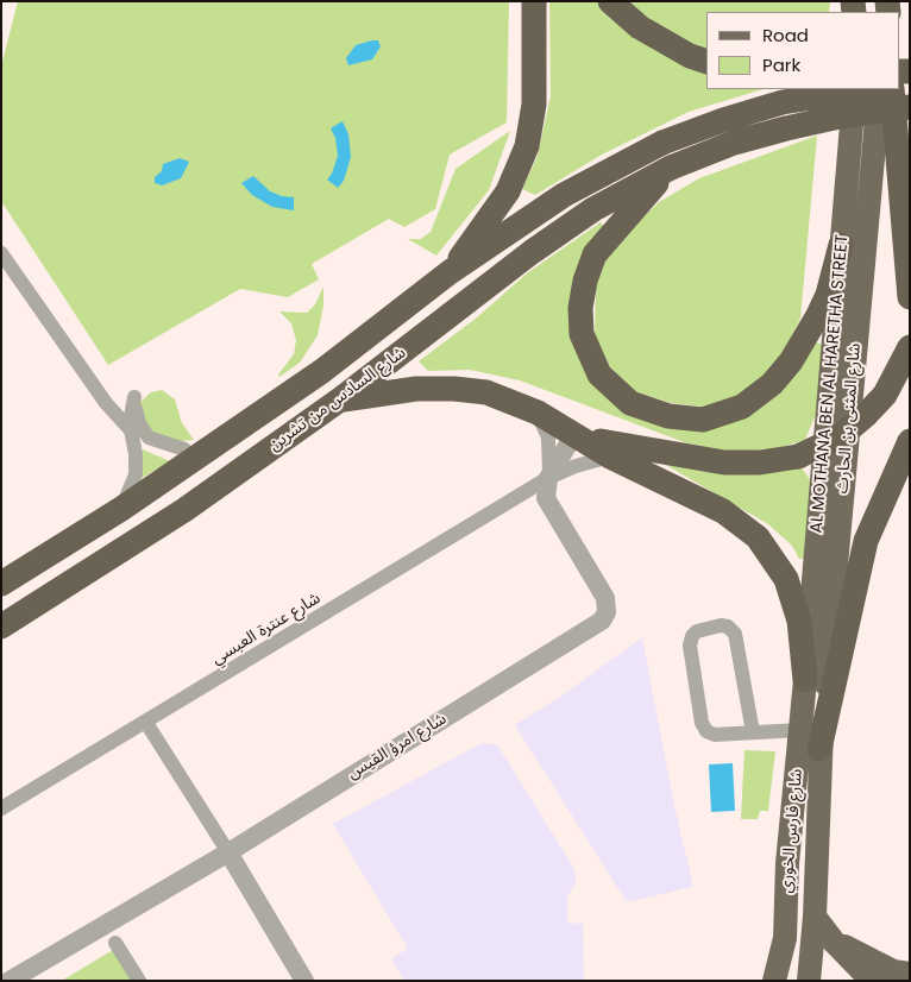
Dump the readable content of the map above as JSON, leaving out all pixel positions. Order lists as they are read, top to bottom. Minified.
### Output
{"streets":{"highway":["شارع السادس من تشرين"],"main road":["AL MOTHANA BEN AL HARETHA STREET","شارع المثنى بن الحارث","شارع فارس الخوري"],"street":["شارع عنترة العبسي","شارع امرؤ القيس"]},"crossings":[["AL MOTHANA BEN AL HARETHA STREET","شارع فارس الخوري"],["شارع المثنى بن الحارث","شارع فارس الخوري"],["شارع عنترة العبسي","شارع امرؤ القيس"]],"legend":["Road","Park"]}
